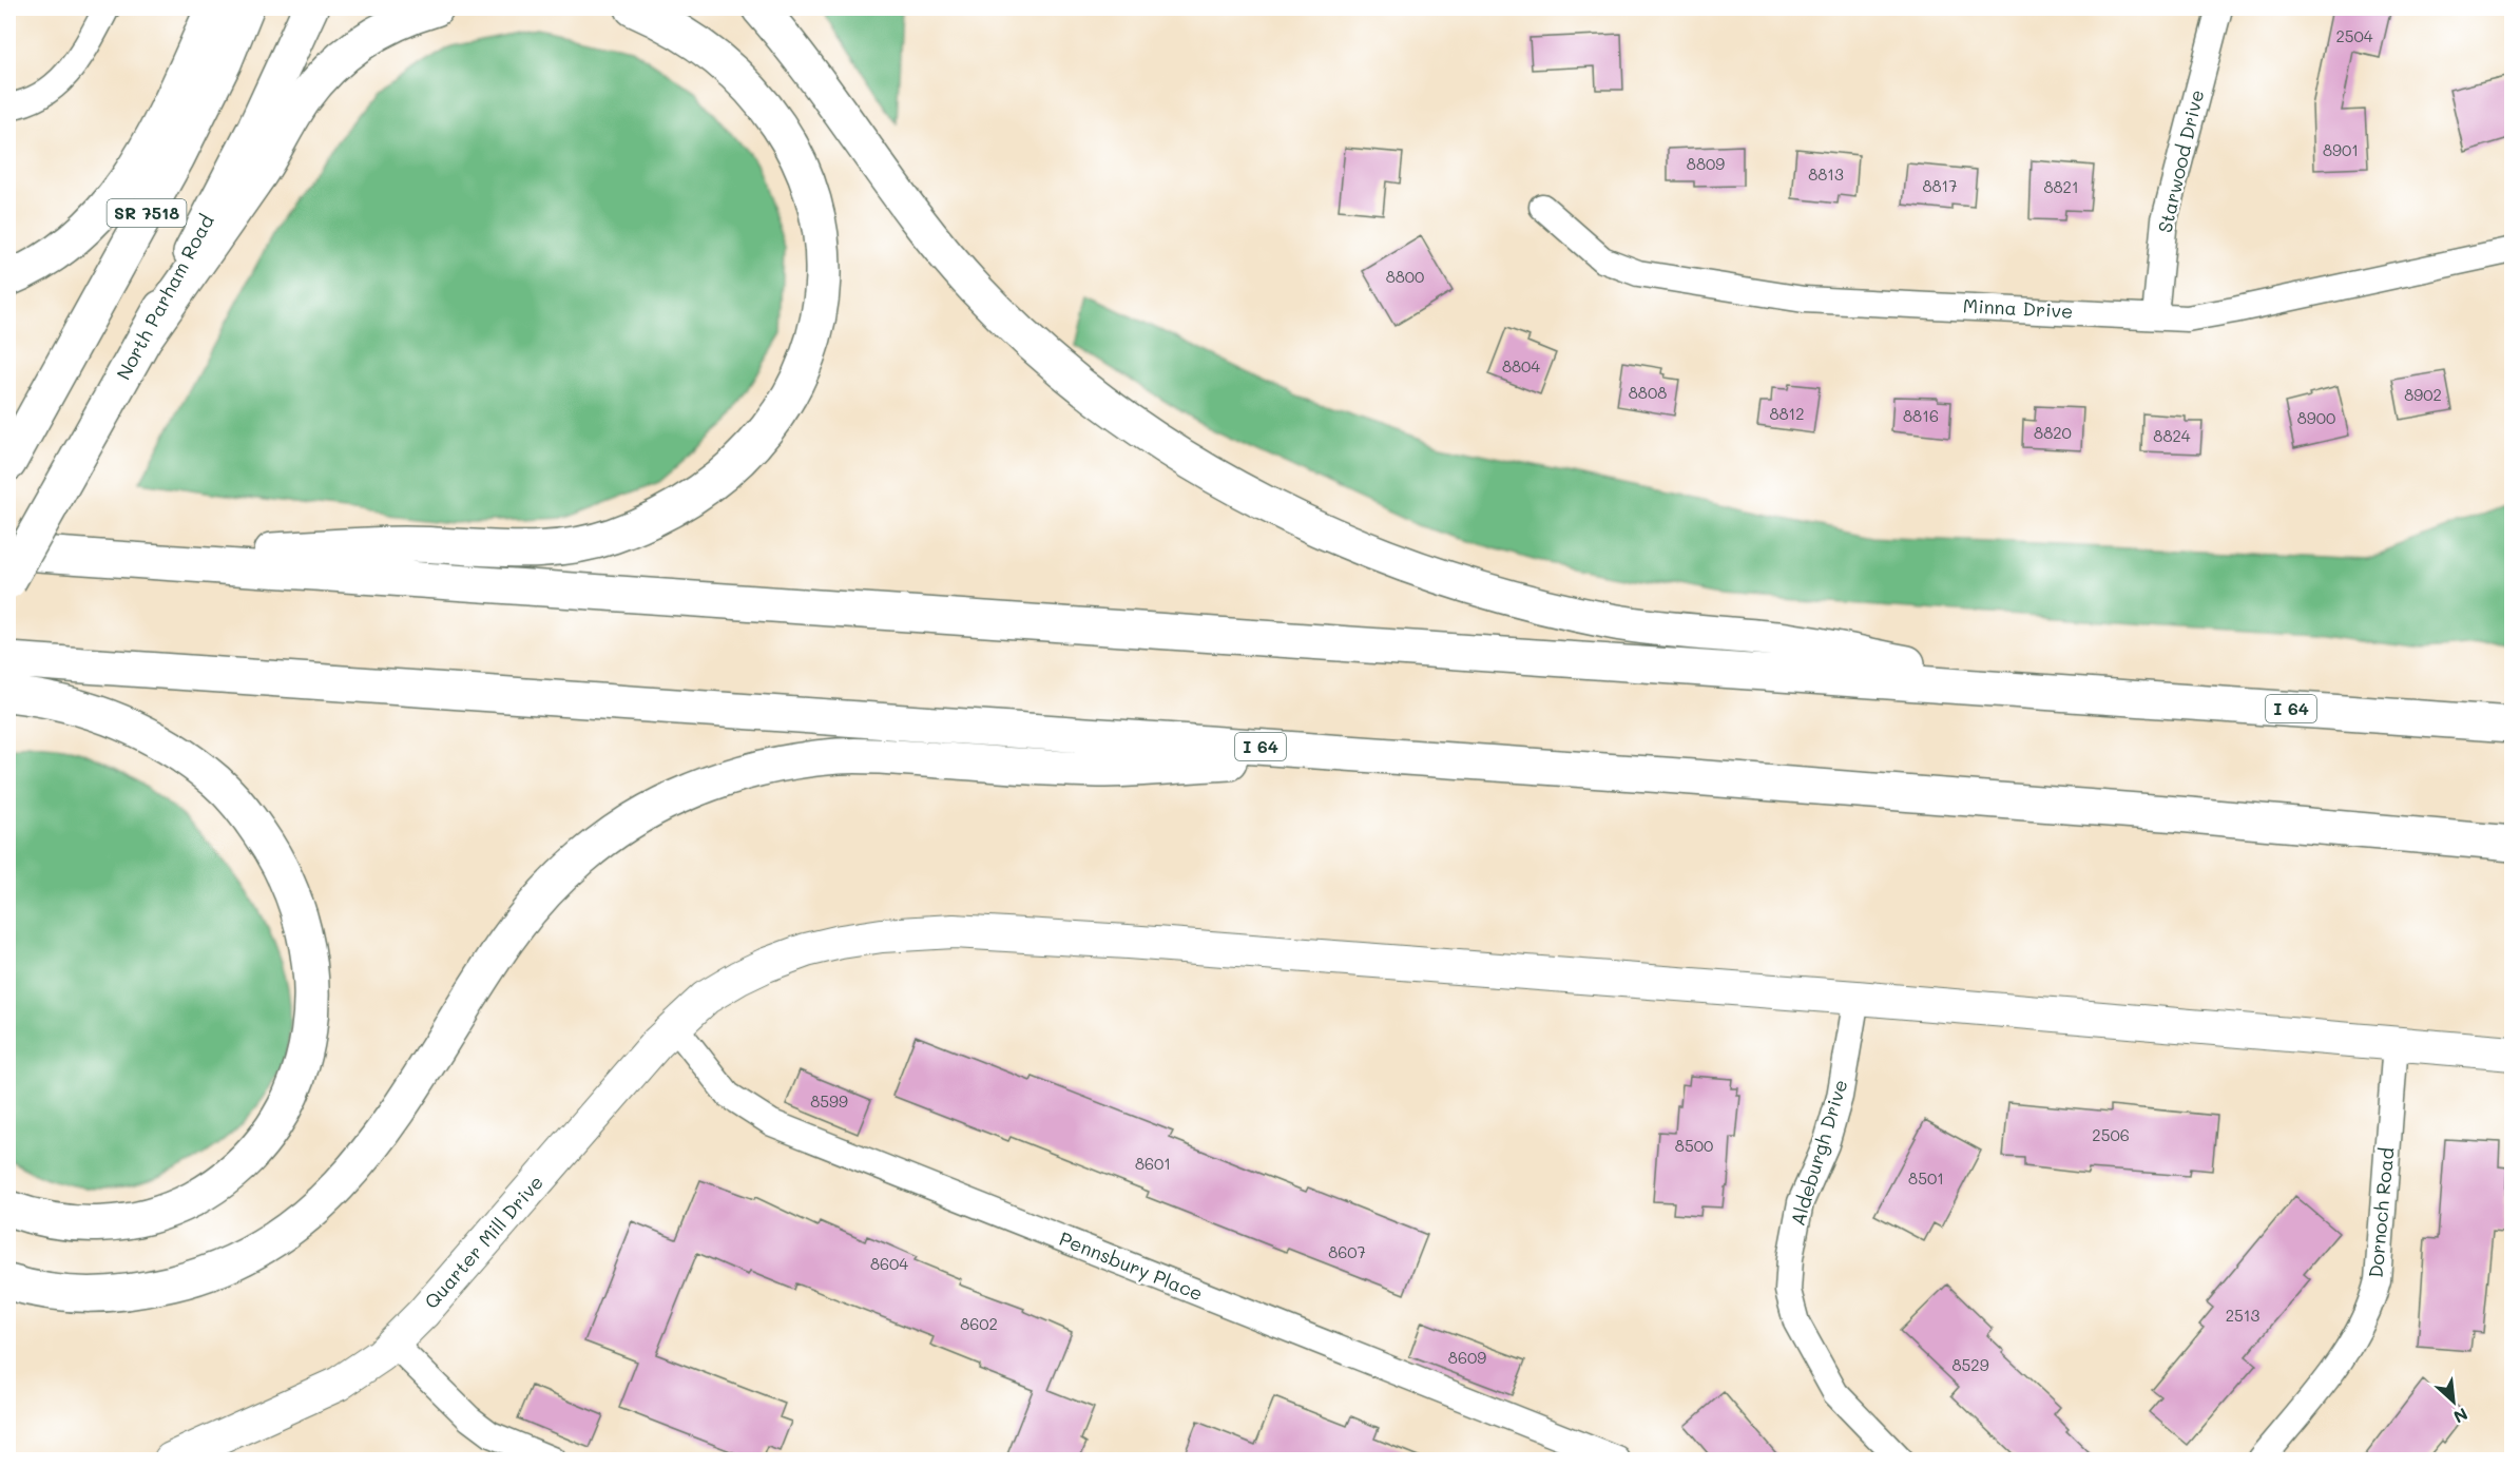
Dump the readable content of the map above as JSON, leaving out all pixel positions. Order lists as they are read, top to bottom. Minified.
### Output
{"streets":{"highway":["SR 7518","North Parham Road","I 64"],"street":["Starwood Drive","Minna Drive","Aldeburgh Drive","Dornoch Road","Quarter Mill Drive","Pennsbury Place"]},"crossings":[["Starwood Drive","Minna Drive"],["Aldeburgh Drive","Quarter Mill Drive"],["Dornoch Road","Quarter Mill Drive"],["Quarter Mill Drive","Pennsbury Place"]],"house_numbers":["2504","8901","8809","8813","8817","8821","8800","8804","8808","8902","8812","8816","8900","8820","8824","8599","2506","8500","8601","8501","8607","8604","2513","8602","8609","8529"],"north":"bottom right"}
